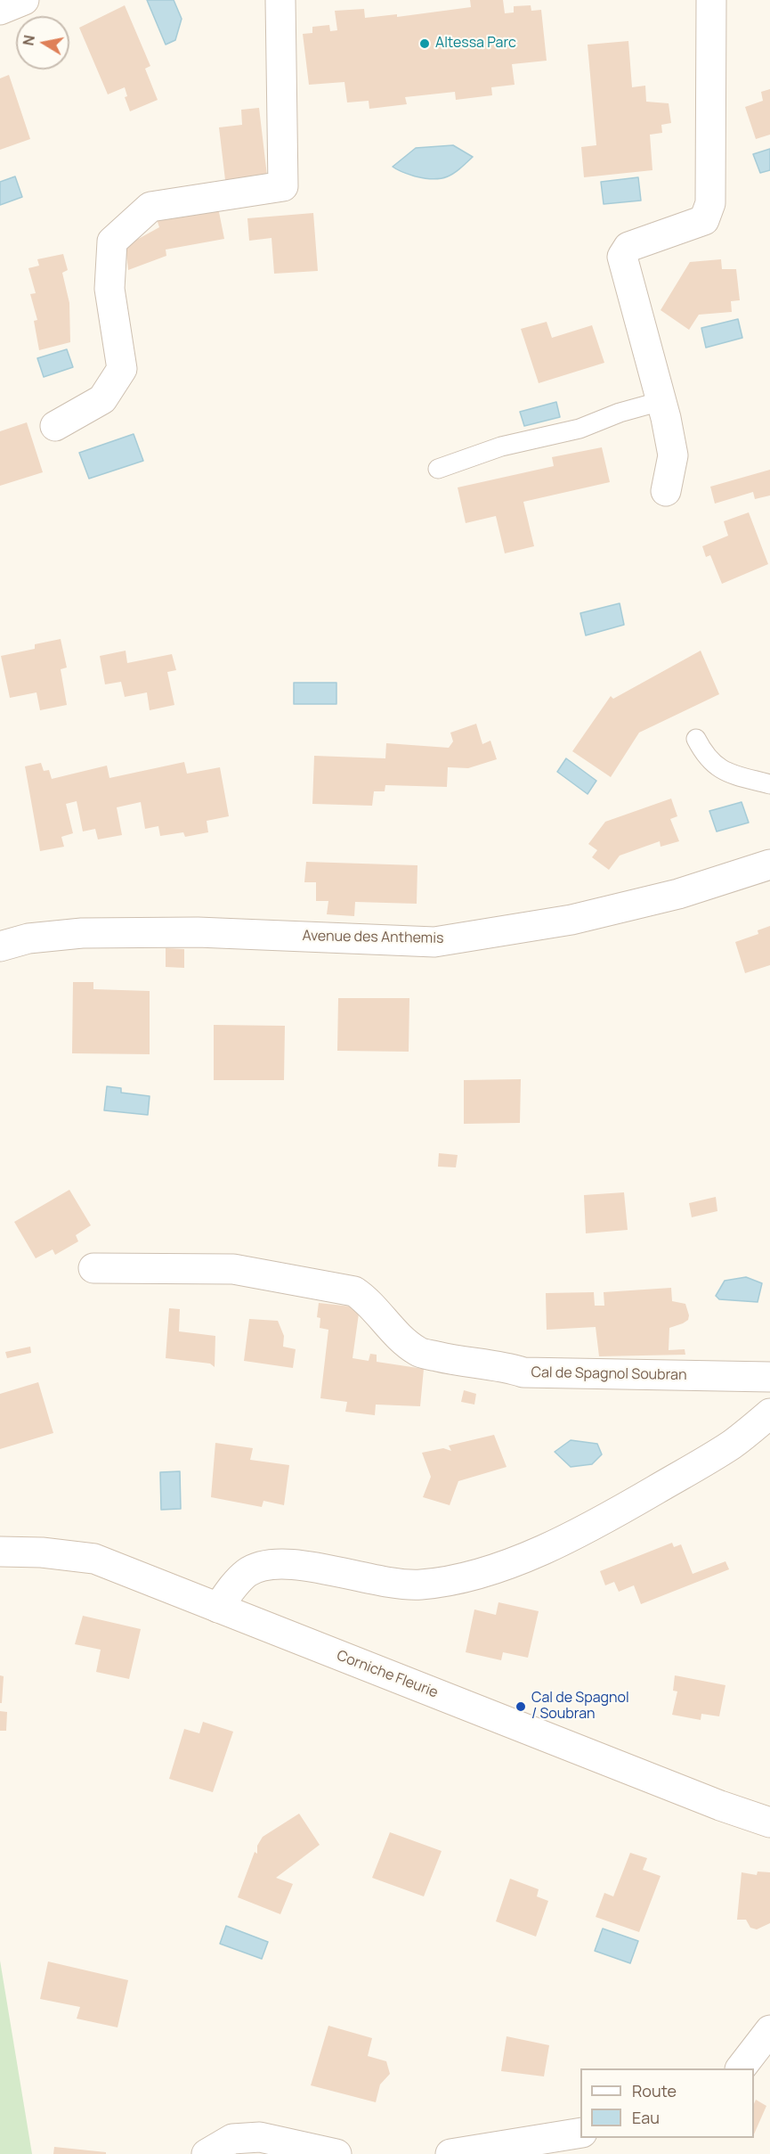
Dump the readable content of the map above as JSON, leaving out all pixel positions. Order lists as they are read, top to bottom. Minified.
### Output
{"streets":{"street":["Avenue des Anthemis","Cal de Spagnol Soubran","Corniche Fleurie"]},"places":["Altessa Parc","Cal de Spagnol / Soubran"],"legend":["Route","Eau"],"north":"left"}
